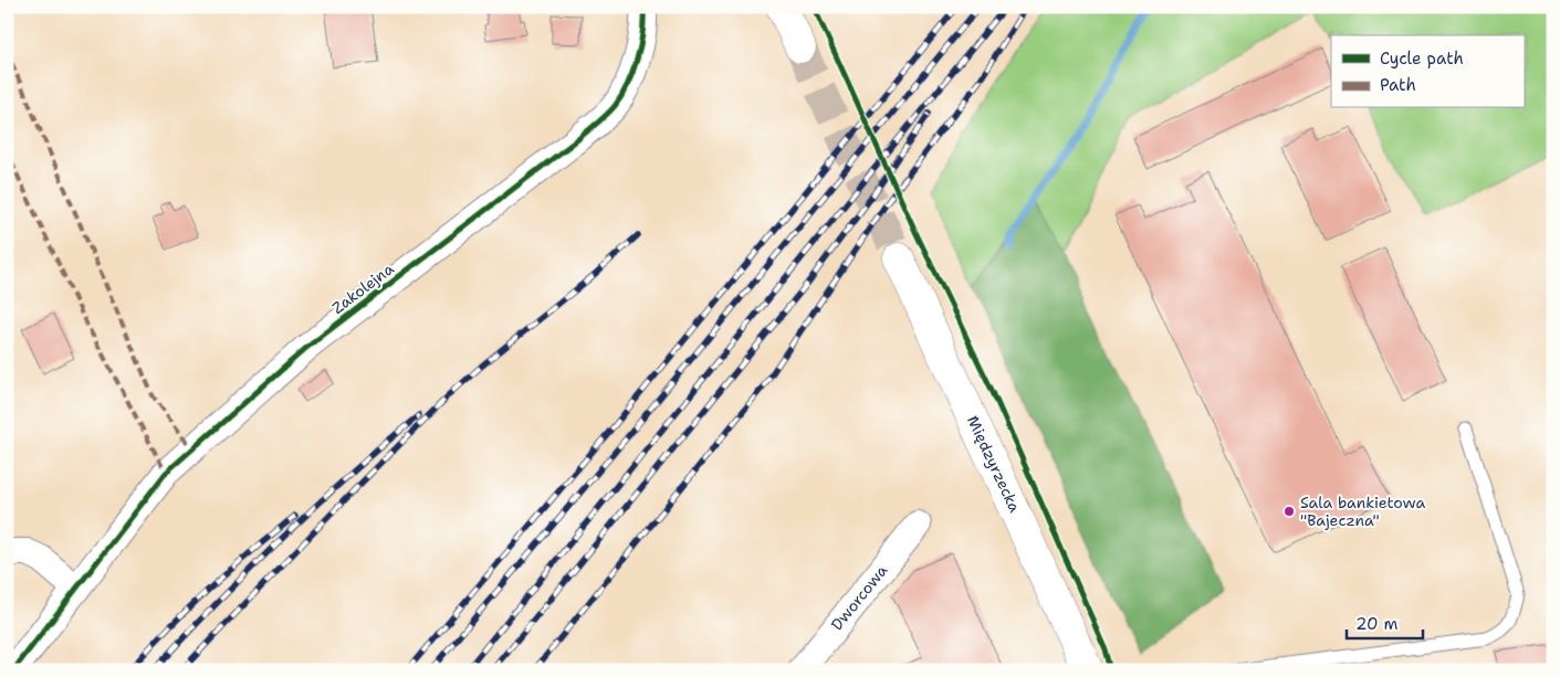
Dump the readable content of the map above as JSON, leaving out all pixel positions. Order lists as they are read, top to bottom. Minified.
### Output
{"streets":{"main road":["Międzyrzecka"],"street":["Zakolejna","Dworcowa"]},"places":["Sala bankietowa \"Bajeczna\""],"legend":["Cycle path","Path"],"scale_bar":"20 m"}
